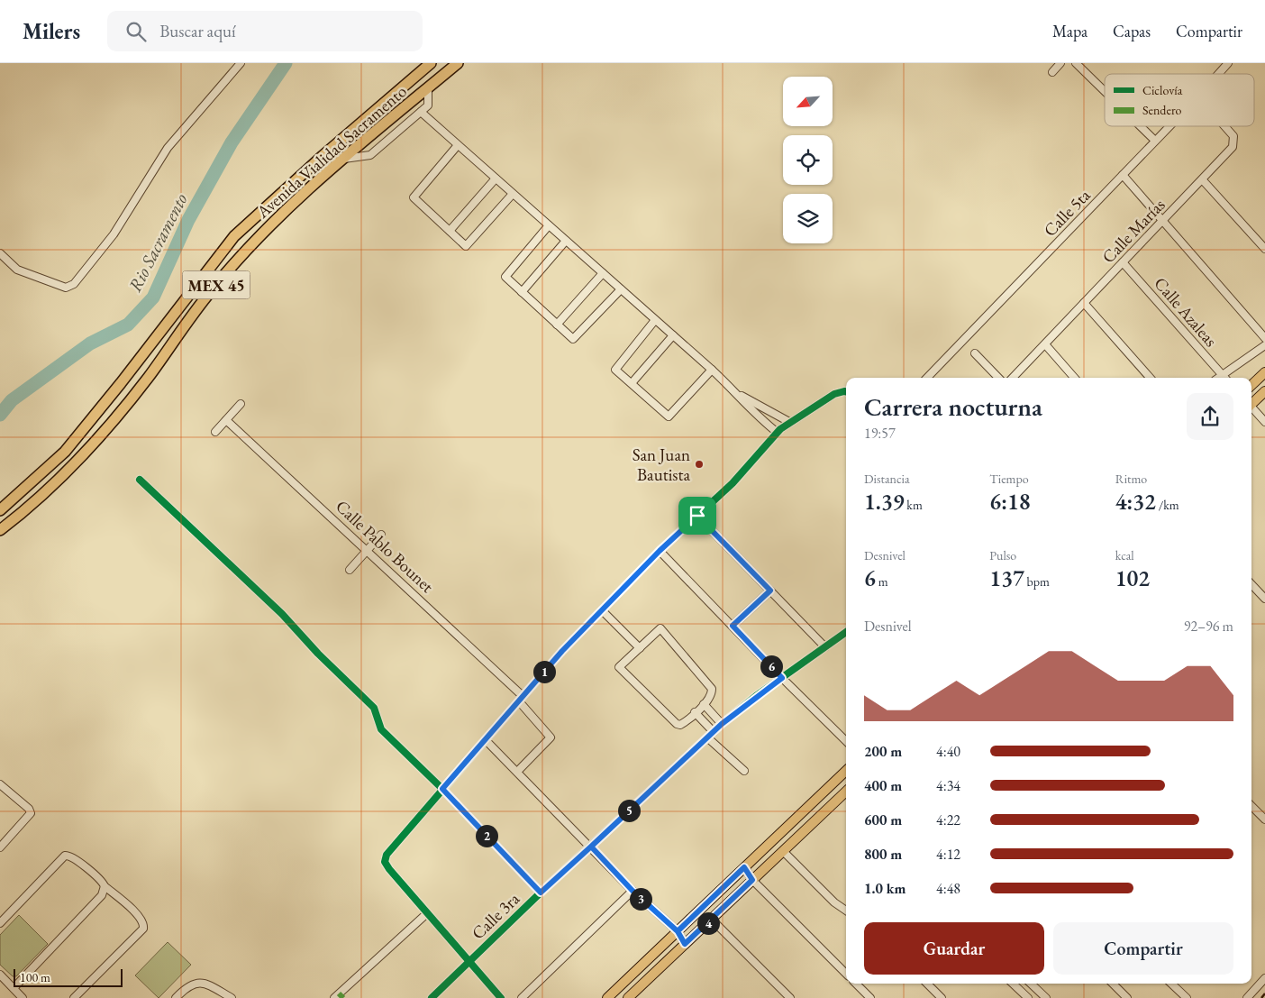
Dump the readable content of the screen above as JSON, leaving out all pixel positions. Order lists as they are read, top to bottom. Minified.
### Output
{"streets":{"highway":["Avenida Vialidad Sacramento","MEX 45"],"street":["Calle 5ta","Calle Marías","Calle Azaleas","Calle Pablo Bounet","Calle 3ra"]},"crossings":[["Calle Marías","Calle Azaleas"]],"water":["Rio Sacramento"],"places":["San Juan Bautista"],"legend":["Ciclovía","Sendero"],"scale_bar":"100 m","north":"bottom left","page":{"header":"Milers","search":"Buscar aquí","nav":["Mapa","Capas","Compartir"],"heading":["Carrera nocturna","19:57"],"stats":[["Distancia","1.39 km"],["Tiempo","6:18"],["Ritmo","4:32 /km"],["Desnivel","6 m"],["Pulso","137 bpm"],["kcal","102"]],"chart":["Desnivel","92–96 m"],"pins":["6","1","5","2","3","4"],"list":[{"name":"200 m","note":"4:40"},{"name":"400 m","note":"4:34"},{"name":"600 m","note":"4:22"},{"name":"800 m","note":"4:12"},{"name":"1.0 km","note":"4:48"}],"buttons":["Guardar","Compartir"],"scale":"100 m"}}
